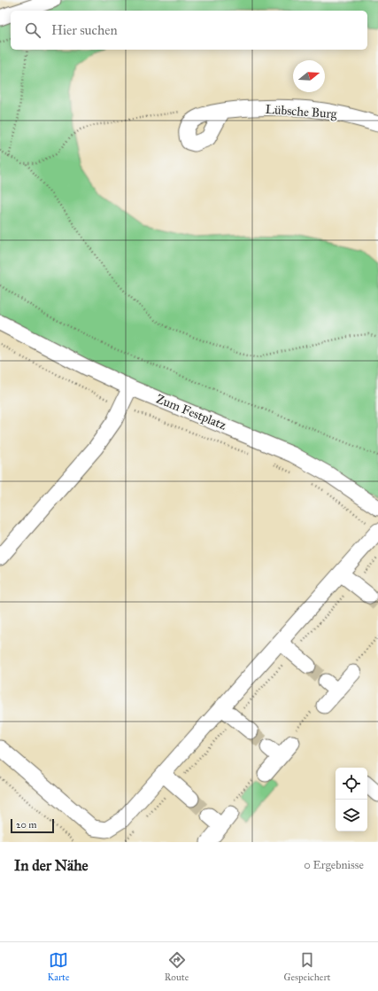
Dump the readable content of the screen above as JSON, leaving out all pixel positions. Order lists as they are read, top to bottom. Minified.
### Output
{"streets":{"street":["Lübsche Burg","Zum Festplatz"]},"scale_bar":"20 m","north":"right","page":{"search":"Hier suchen","scale":"20 m","heading":["In der Nähe","0 Ergebnisse"],"nav":["Karte","Route","Gespeichert"]}}
